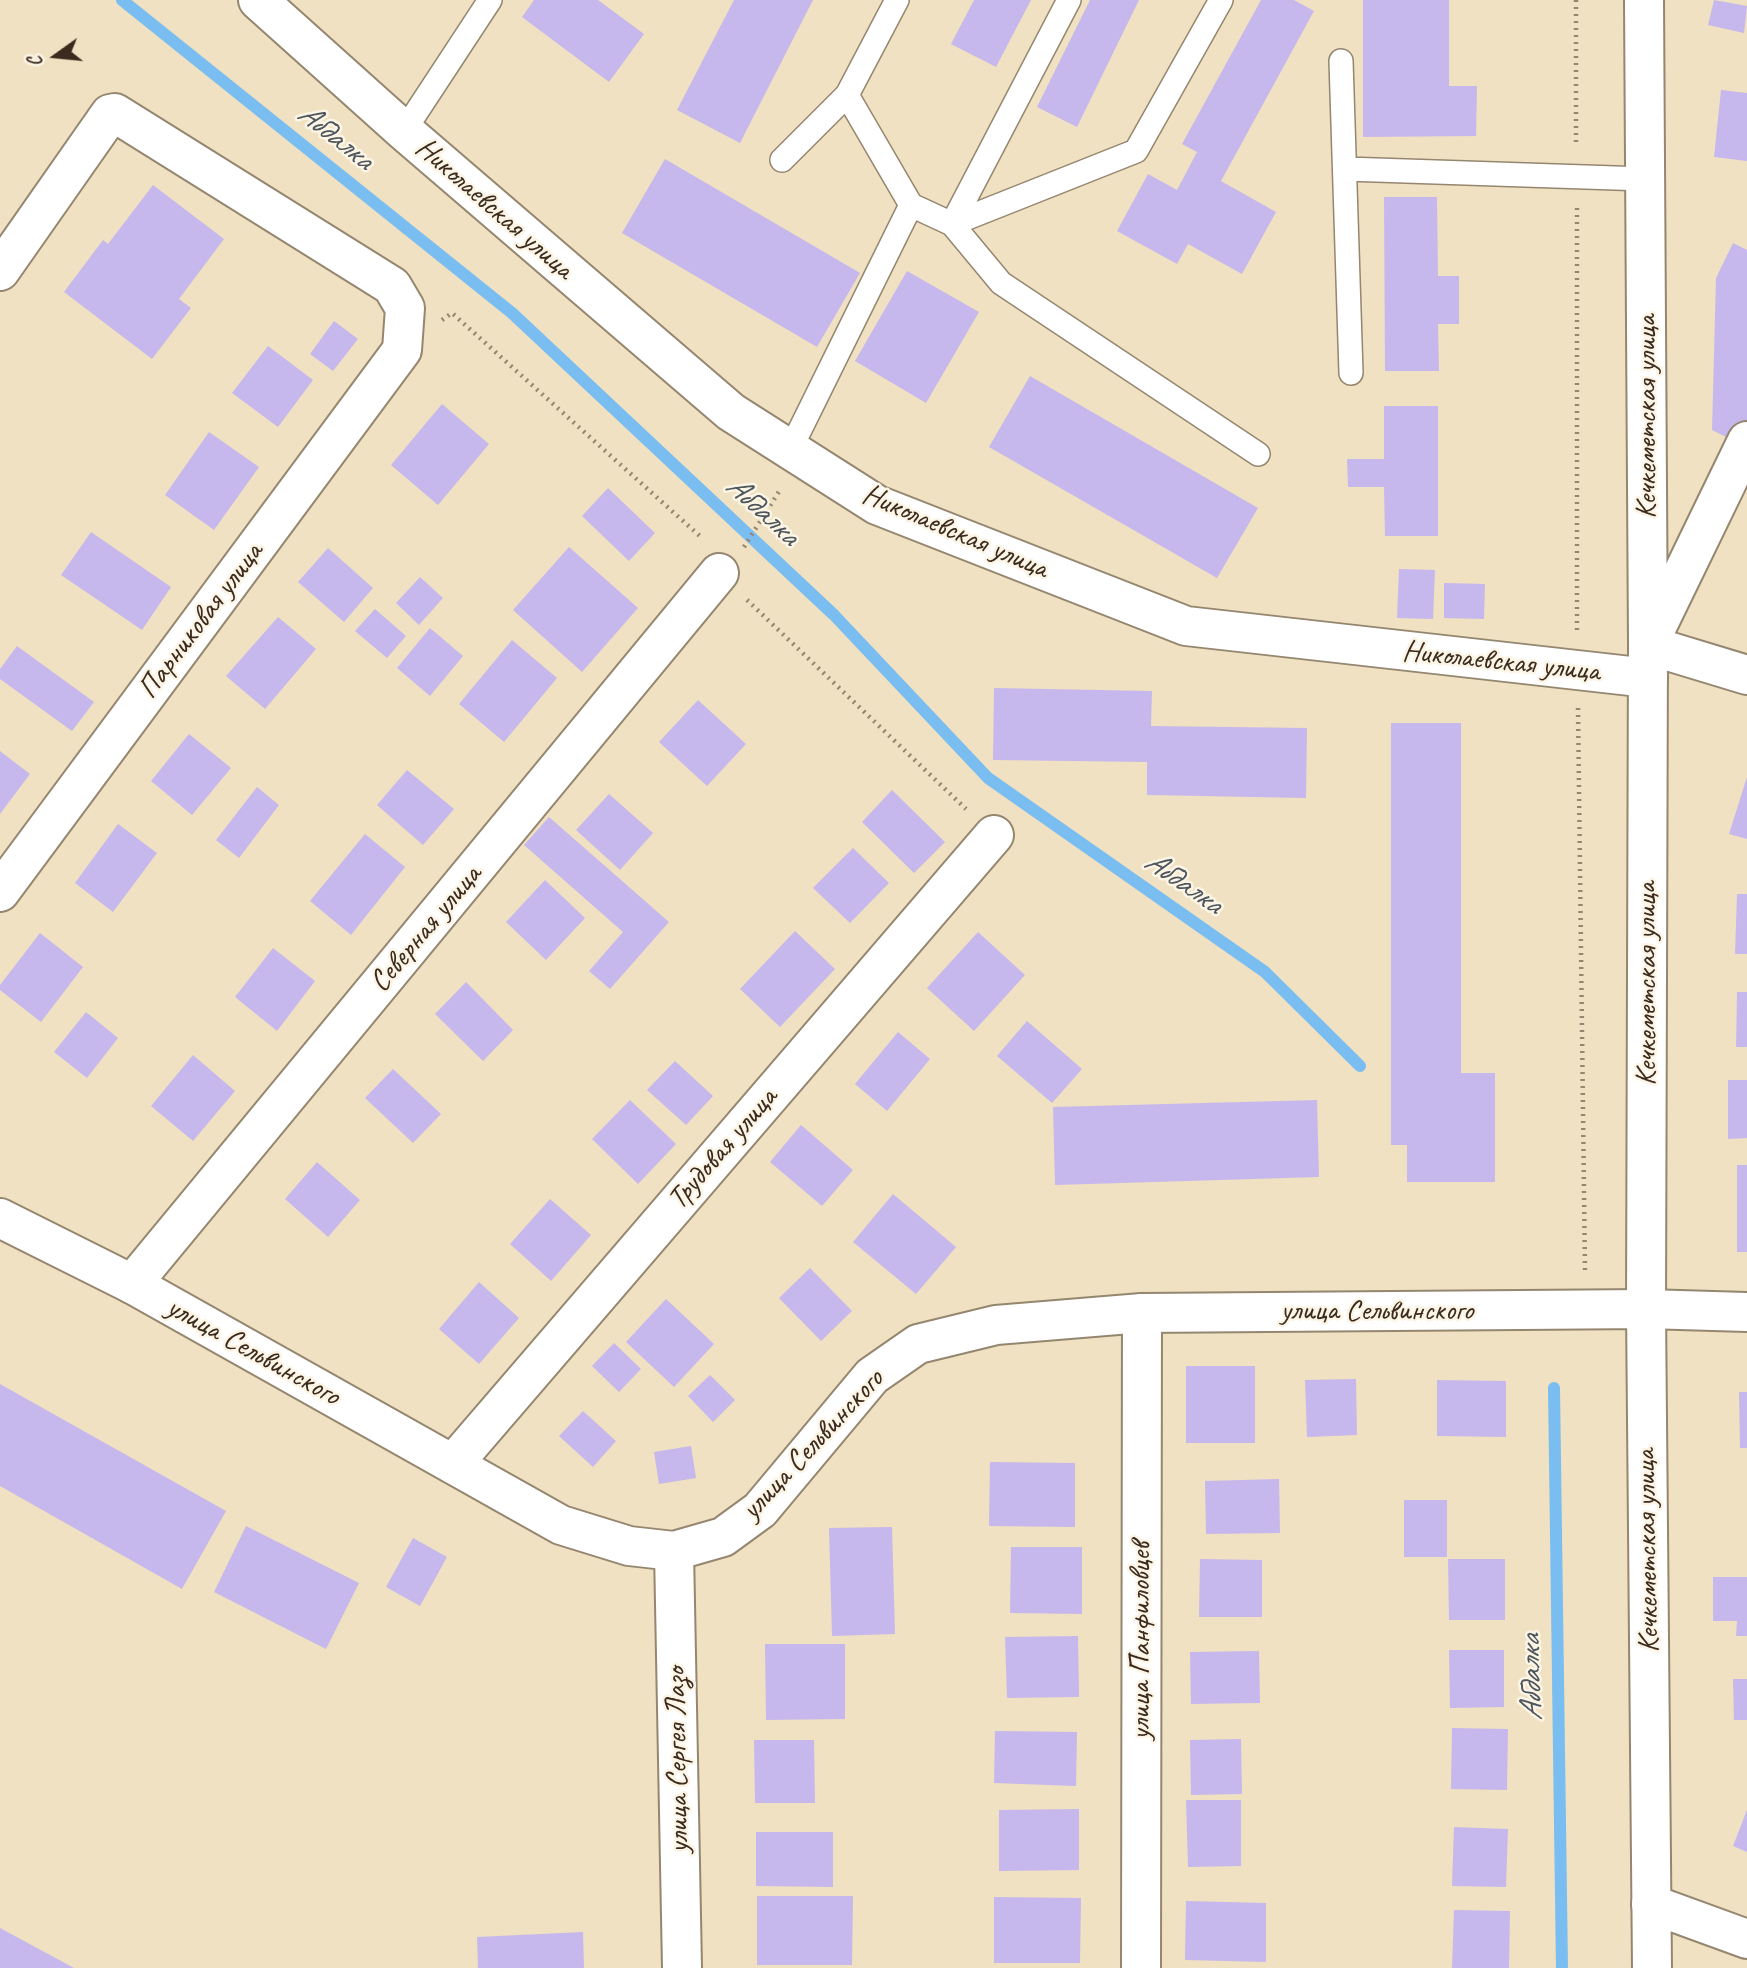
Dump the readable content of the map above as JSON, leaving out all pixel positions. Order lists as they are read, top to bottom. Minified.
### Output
{"streets":{"street":["Николаевская улица","Кечкеметская улица","Парниковая улица","Северная улица","Трудовая улица","улица Сельвинского","улица Панфиловцев","улица Сергея Лазо"]},"crossings":[["Николаевская улица","Кечкеметская улица"],["Кечкеметская улица","улица Сельвинского"],["Северная улица","улица Сельвинского"],["Трудовая улица","улица Сельвинского"],["улица Сельвинского","улица Панфиловцев"],["улица Сельвинского","улица Сергея Лазо"]],"water":["Абдалка"],"north":"left"}
